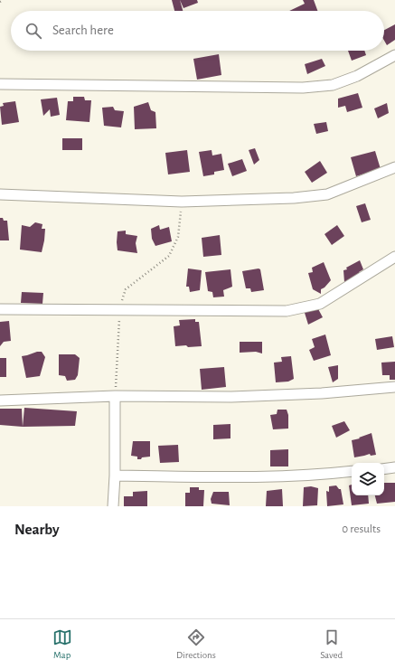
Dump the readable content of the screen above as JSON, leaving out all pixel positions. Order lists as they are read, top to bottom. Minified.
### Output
{"page":{"search":"Search here","heading":["Nearby","0 results"],"nav":["Map","Directions","Saved"]}}
